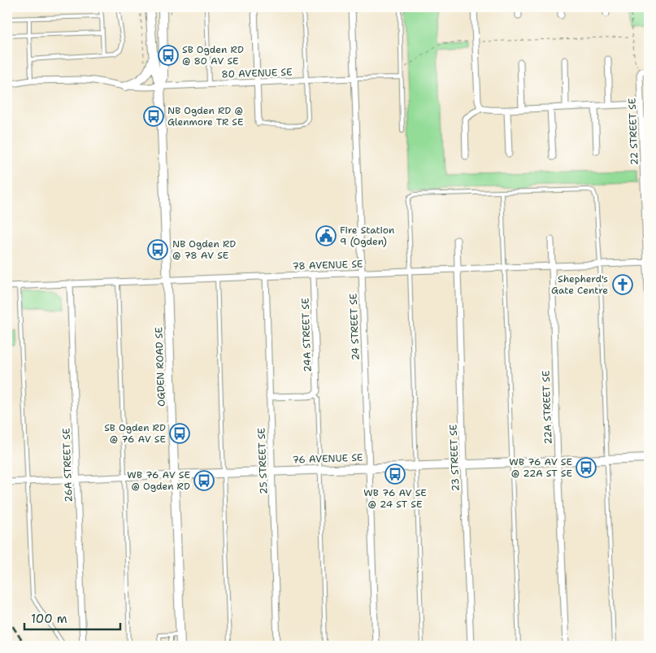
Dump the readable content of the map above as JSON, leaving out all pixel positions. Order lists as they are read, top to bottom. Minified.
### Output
{"streets":{"street":["80 AVENUE SE","22 STREET SE","78 AVENUE SE","24 STREET SE","24A STREET SE","OGDEN ROAD SE","22A STREET SE","23 STREET SE","76 AVENUE SE","25 STREET SE","26A STREET SE"]},"crossings":[["80 AVENUE SE","24 STREET SE"],["80 AVENUE SE","OGDEN ROAD SE"],["22 STREET SE","78 AVENUE SE"],["78 AVENUE SE","24 STREET SE"],["78 AVENUE SE","24A STREET SE"],["78 AVENUE SE","OGDEN ROAD SE"],["78 AVENUE SE","22A STREET SE"],["78 AVENUE SE","23 STREET SE"],["78 AVENUE SE","25 STREET SE"],["78 AVENUE SE","26A STREET SE"],["24 STREET SE","76 AVENUE SE"],["OGDEN ROAD SE","76 AVENUE SE"],["22A STREET SE","76 AVENUE SE"],["23 STREET SE","76 AVENUE SE"],["76 AVENUE SE","25 STREET SE"],["76 AVENUE SE","26A STREET SE"]],"places":{"bus stop":["SB Ogden RD @ 80 AV SE","NB Ogden RD @ Glenmore TR SE","NB Ogden RD @ 78 AV SE","SB Ogden RD @ 76 AV SE","WB 76 AV SE @ 22A ST SE","WB 76 AV SE @ 24 ST SE","WB 76 AV SE @ Ogden RD"],"public building":["Fire Station 9 (Ogden)"],"church":["Shepherd's Gate Centre"]},"scale_bar":"100 m"}
